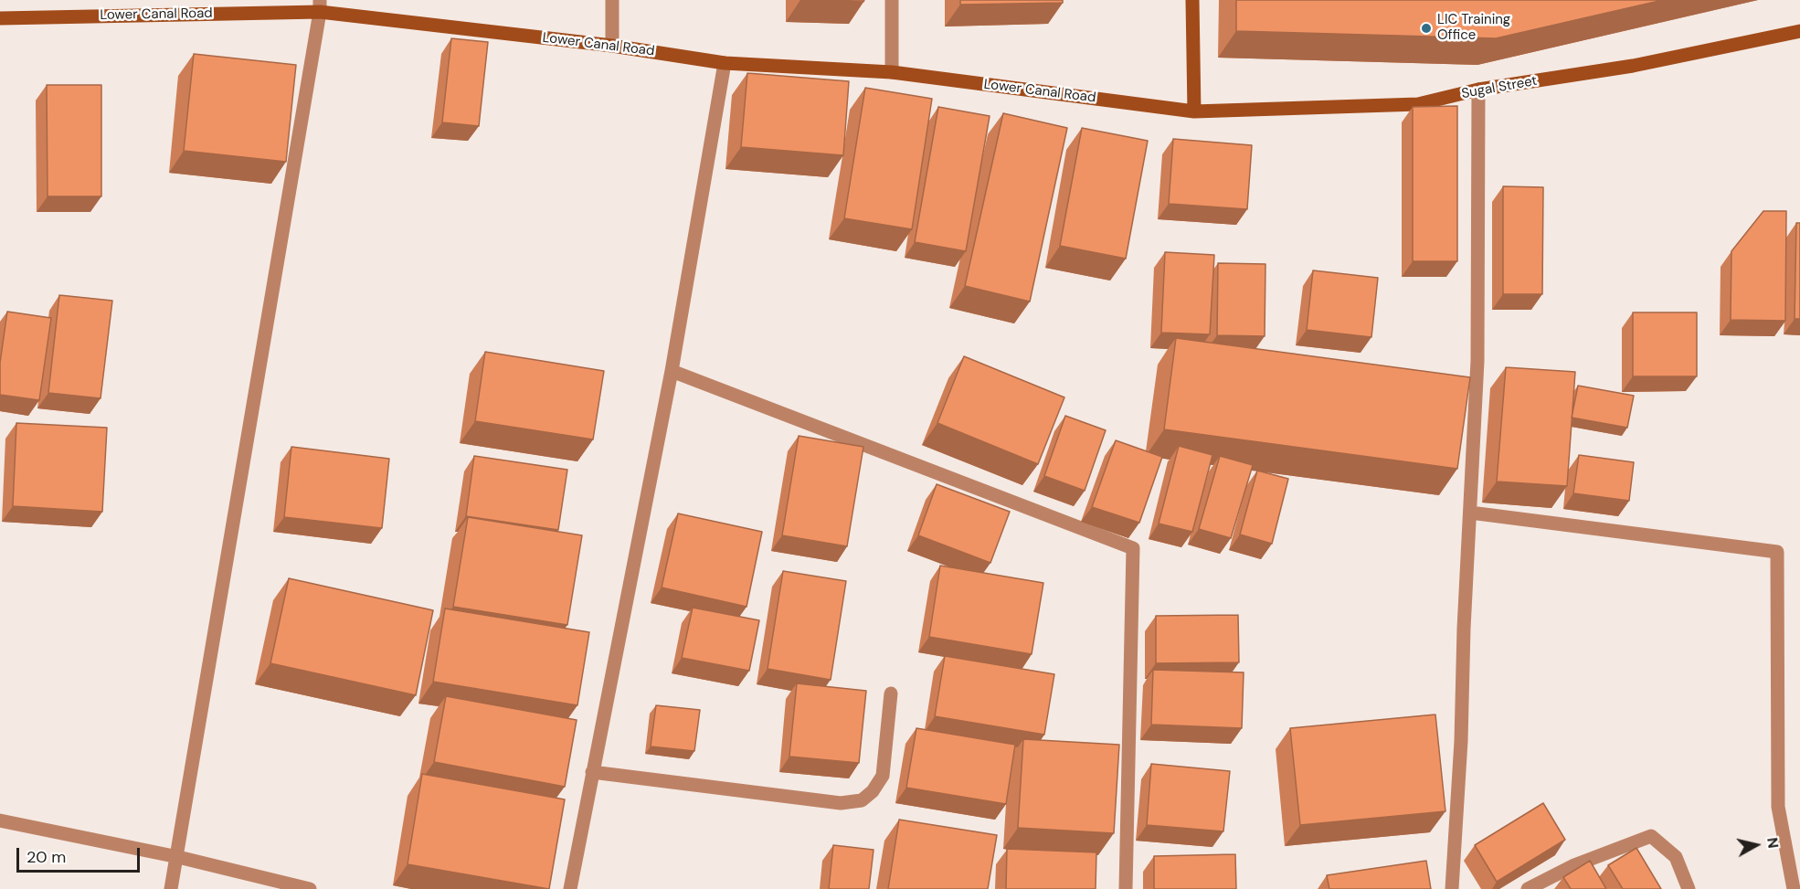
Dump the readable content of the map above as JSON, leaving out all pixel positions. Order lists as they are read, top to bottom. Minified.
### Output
{"streets":{"street":["Lower Canal Road","Sugal Street"]},"crossings":[["Lower Canal Road","Sugal Street"]],"places":["LIC Training Office"],"scale_bar":"20 m","north":"right"}
